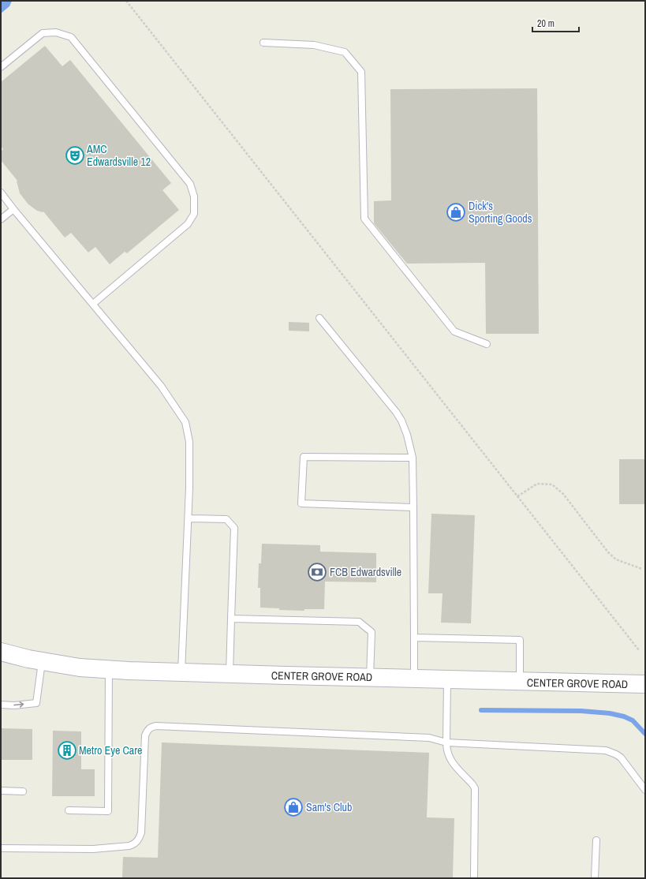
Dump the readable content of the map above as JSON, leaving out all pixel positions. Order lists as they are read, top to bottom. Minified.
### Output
{"streets":{"street":["CENTER GROVE ROAD"]},"places":{"theatre":["AMC Edwardsville 12"],"shop":["Dick's Sporting Goods","Sam's Club"],"bank":["FCB Edwardsville"],"building":["Metro Eye Care"]},"scale_bar":"20 m"}
